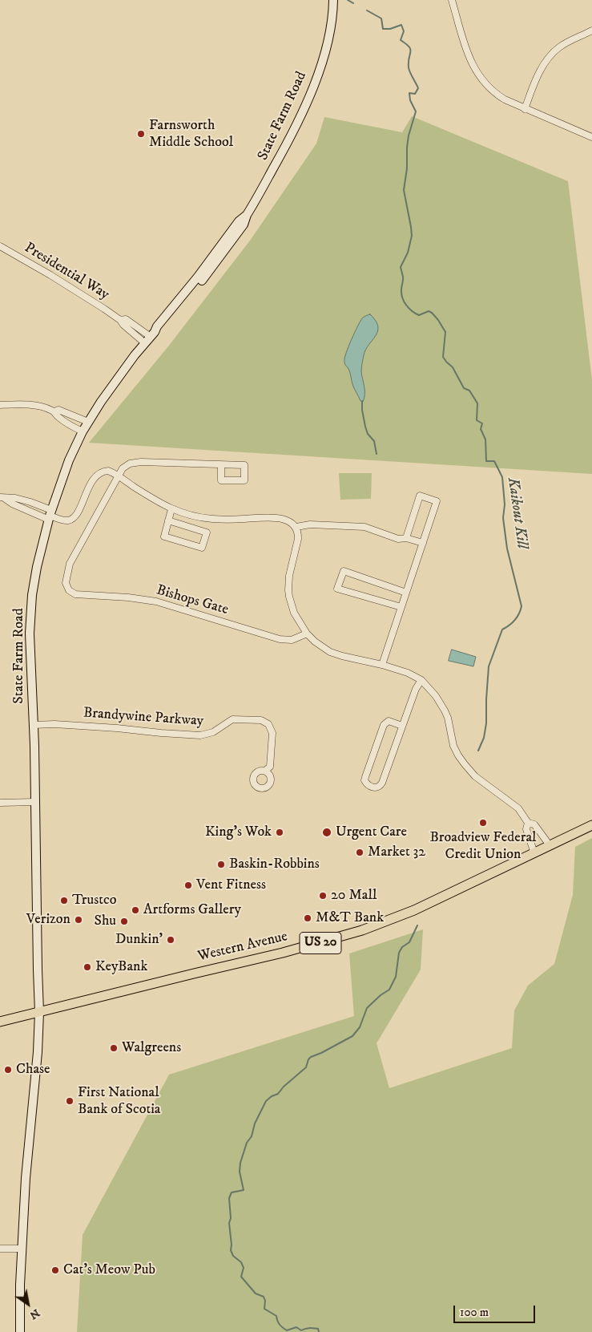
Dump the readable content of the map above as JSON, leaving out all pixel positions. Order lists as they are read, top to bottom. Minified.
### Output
{"streets":{"main road":["State Farm Road","US 20","Western Avenue"],"street":["Presidential Way","Bishops Gate","Brandywine Parkway"]},"crossings":[["State Farm Road","Presidential Way"],["State Farm Road","Brandywine Parkway"],["State Farm Road","Western Avenue"]],"water":["Kaikout Kill"],"places":["Farnsworth Middle School","Broadview Federal Credit Union","King’s Wok","Urgent Care","Market 32","Baskin-Robbins","Vent Fitness","20 Mall","Trustco","Artforms Gallery","M&T Bank","Verizon","Shu","Dunkin'","KeyBank","Walgreens","Chase","First National Bank of Scotia","Cat's Meow Pub"],"scale_bar":"100 m","north":"bottom right"}
